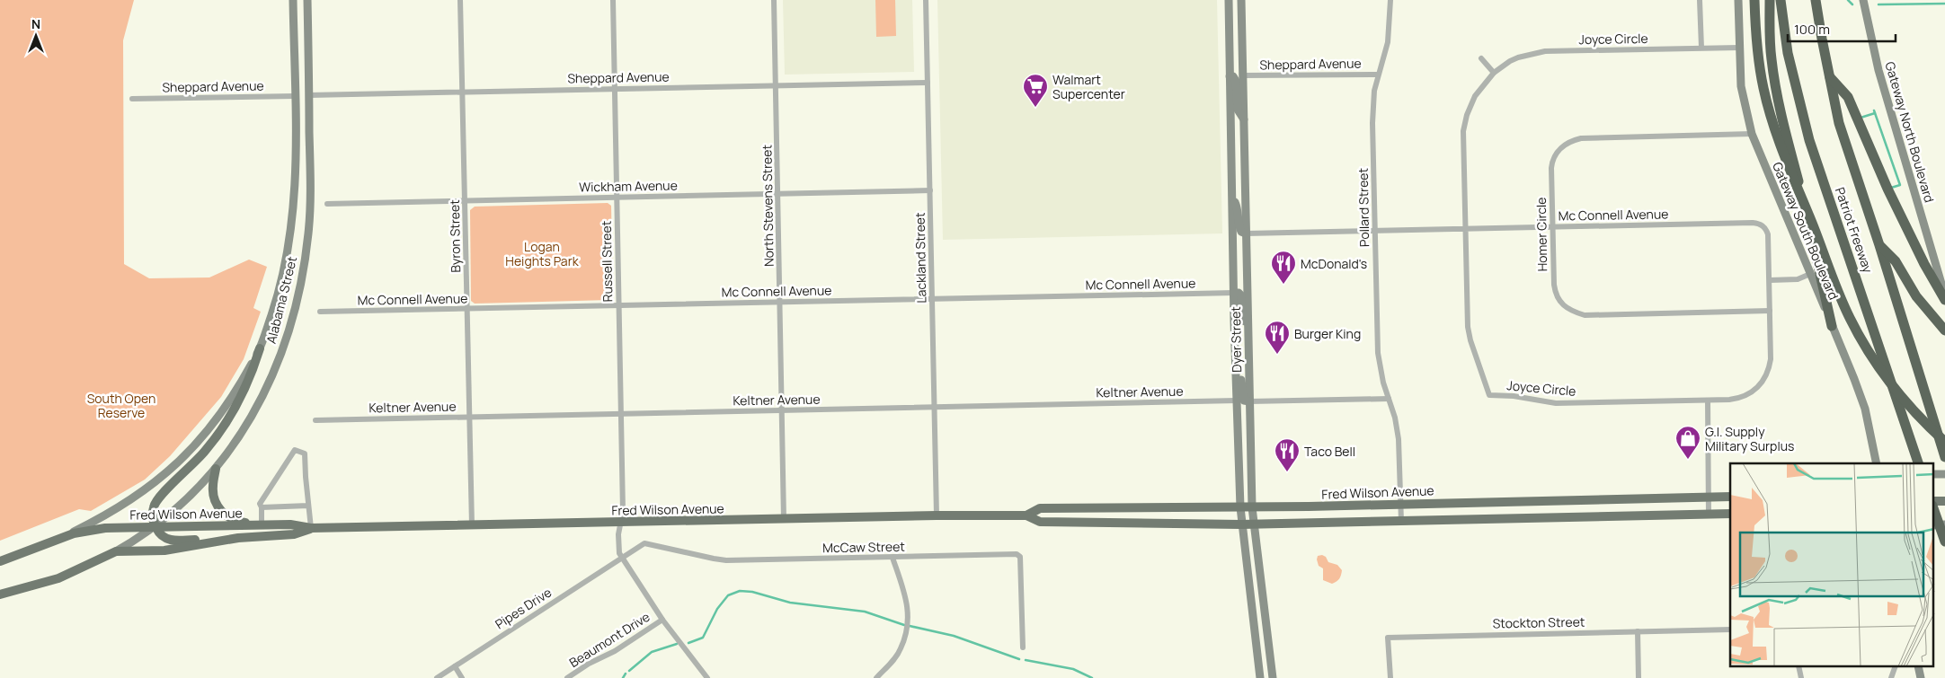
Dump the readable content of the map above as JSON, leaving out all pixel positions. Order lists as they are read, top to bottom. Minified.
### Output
{"streets":{"highway":["Patriot Freeway"],"main road":["Gateway North Boulevard","Gateway South Boulevard","Alabama Street","Dyer Street","Fred Wilson Avenue"],"street":["Joyce Circle","Sheppard Avenue","Wickham Avenue","North Stevens Street","Pollard Street","Mc Connell Avenue","Homer Circle","Byron Street","Lackland Street","Russell Street","Keltner Avenue","McCaw Street","Pipes Drive","Stockton Street","Beaumont Drive"]},"crossings":[["Joyce Circle","Mc Connell Avenue"],["Joyce Circle","Gateway South Boulevard"],["Joyce Circle","Homer Circle"],["Sheppard Avenue","North Stevens Street"],["Sheppard Avenue","Pollard Street"],["Sheppard Avenue","Byron Street"],["Sheppard Avenue","Lackland Street"],["Sheppard Avenue","Russell Street"],["Sheppard Avenue","Alabama Street"],["Sheppard Avenue","Dyer Street"],["Wickham Avenue","North Stevens Street"],["Wickham Avenue","Byron Street"],["Wickham Avenue","Lackland Street"],["Wickham Avenue","Russell Street"],["North Stevens Street","Mc Connell Avenue"],["North Stevens Street","Keltner Avenue"],["North Stevens Street","Fred Wilson Avenue"],["Pollard Street","Mc Connell Avenue"],["Pollard Street","Fred Wilson Avenue"],["Mc Connell Avenue","Homer Circle"],["Mc Connell Avenue","Byron Street"],["Mc Connell Avenue","Lackland Street"],["Mc Connell Avenue","Russell Street"],["Mc Connell Avenue","Dyer Street"],["Gateway South Boulevard","Homer Circle"],["Byron Street","Keltner Avenue"],["Byron Street","Fred Wilson Avenue"],["Lackland Street","Keltner Avenue"],["Lackland Street","Fred Wilson Avenue"],["Russell Street","Keltner Avenue"],["Russell Street","Fred Wilson Avenue"],["Russell Street","McCaw Street"],["Russell Street","Pipes Drive"],["Alabama Street","Fred Wilson Avenue"],["Dyer Street","Keltner Avenue"],["Dyer Street","Fred Wilson Avenue"],["McCaw Street","Pipes Drive"]],"parks":["Logan Heights Park","South Open Reserve"],"places":{"supermarket":["Walmart Supercenter"],"restaurant":["McDonald's","Burger King","Taco Bell"],"shop":["G.I. Supply Military Surplus"]},"scale_bar":"100 m","north":"top"}
